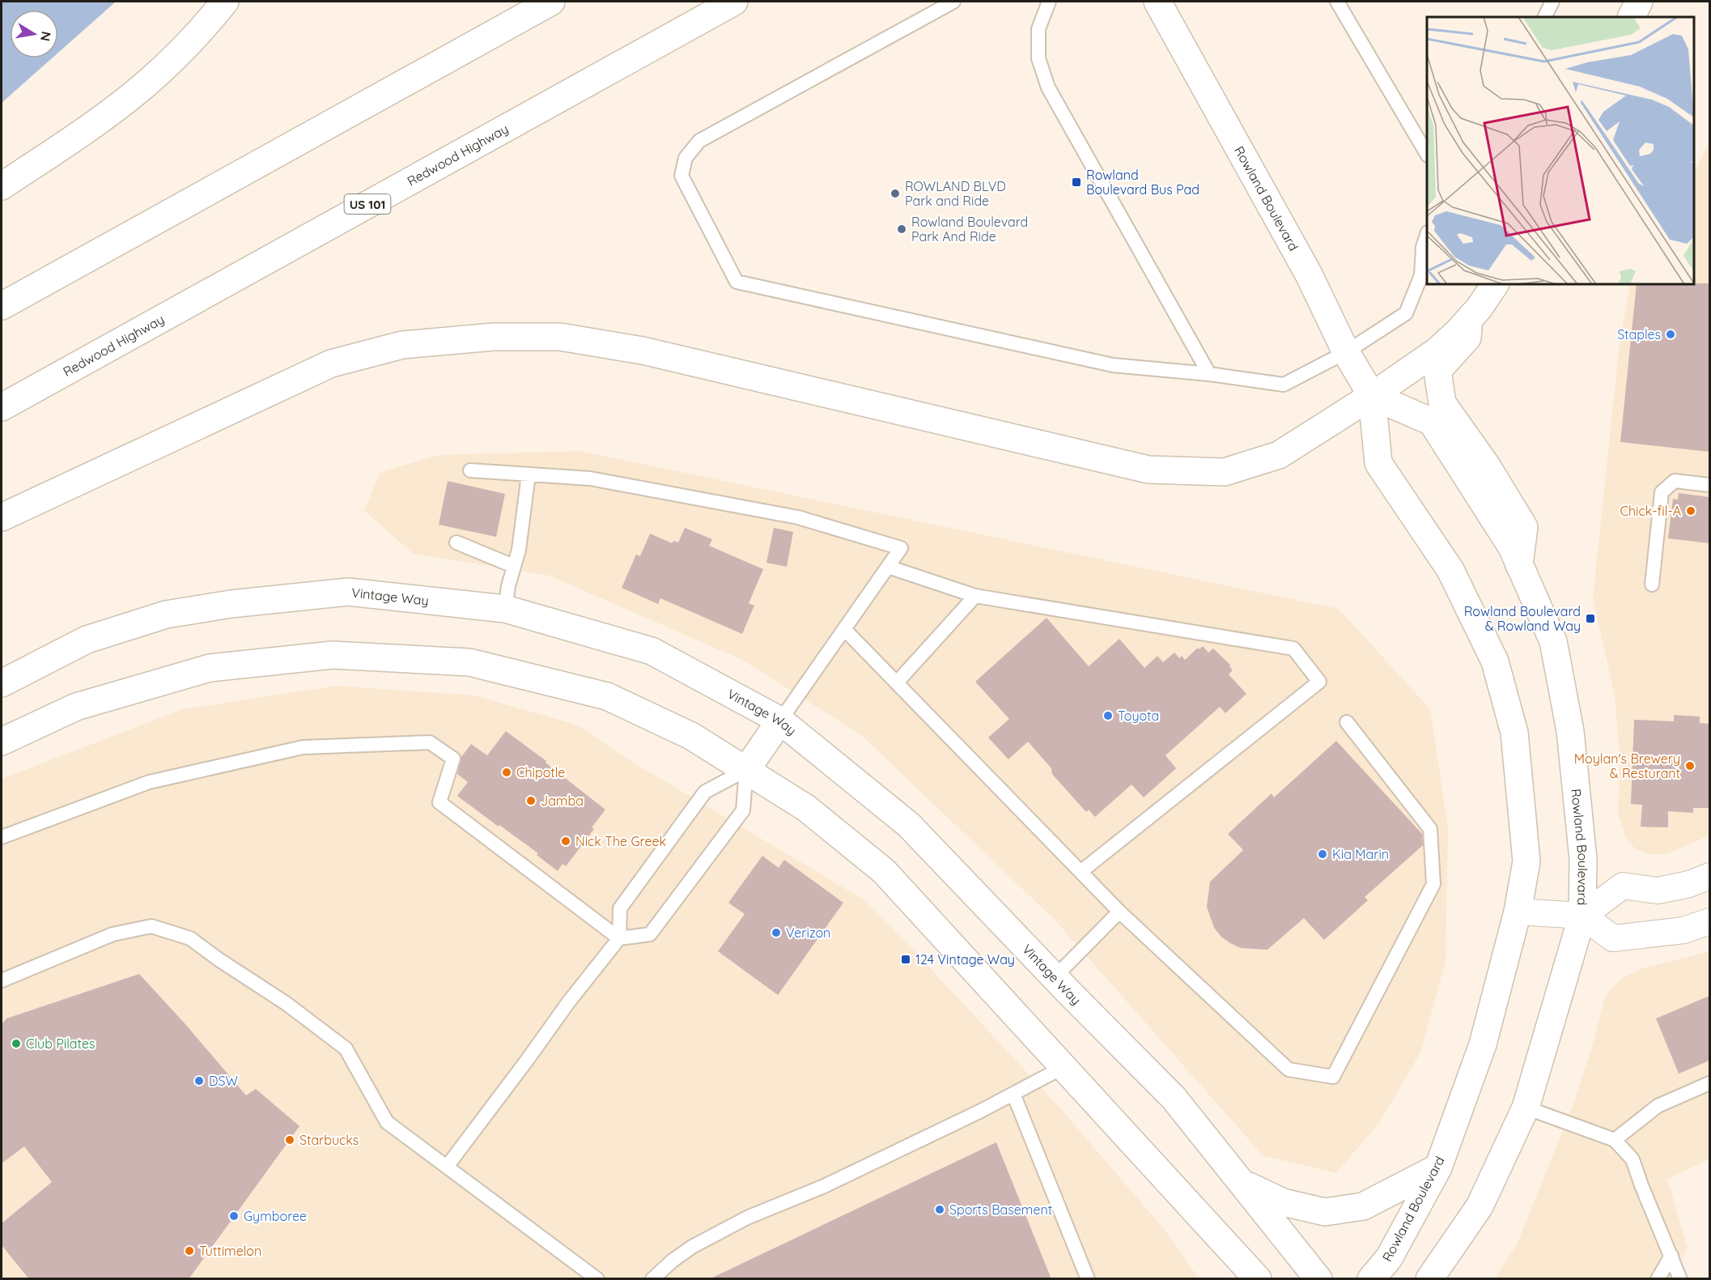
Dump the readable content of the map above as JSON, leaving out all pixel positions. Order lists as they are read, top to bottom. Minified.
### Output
{"streets":{"main road":["Redwood Highway","Rowland Boulevard","US 101","Vintage Way"]},"places":{"transit":["Rowland Boulevard Bus Pad","Rowland Boulevard & Rowland Way","124 Vintage Way"],"other":["ROWLAND BLVD Park and Ride","Rowland Boulevard Park And Ride","Staples","Chick-fil-A","Toyota","Moylan's Brewery & Resturant","Chipotle","Jamba","Nick The Greek","Kia Marin","Verizon","Club Pilates","DSW","Starbucks","Sports Basement","Gymboree","Tuttimelon"]},"north":"right"}
